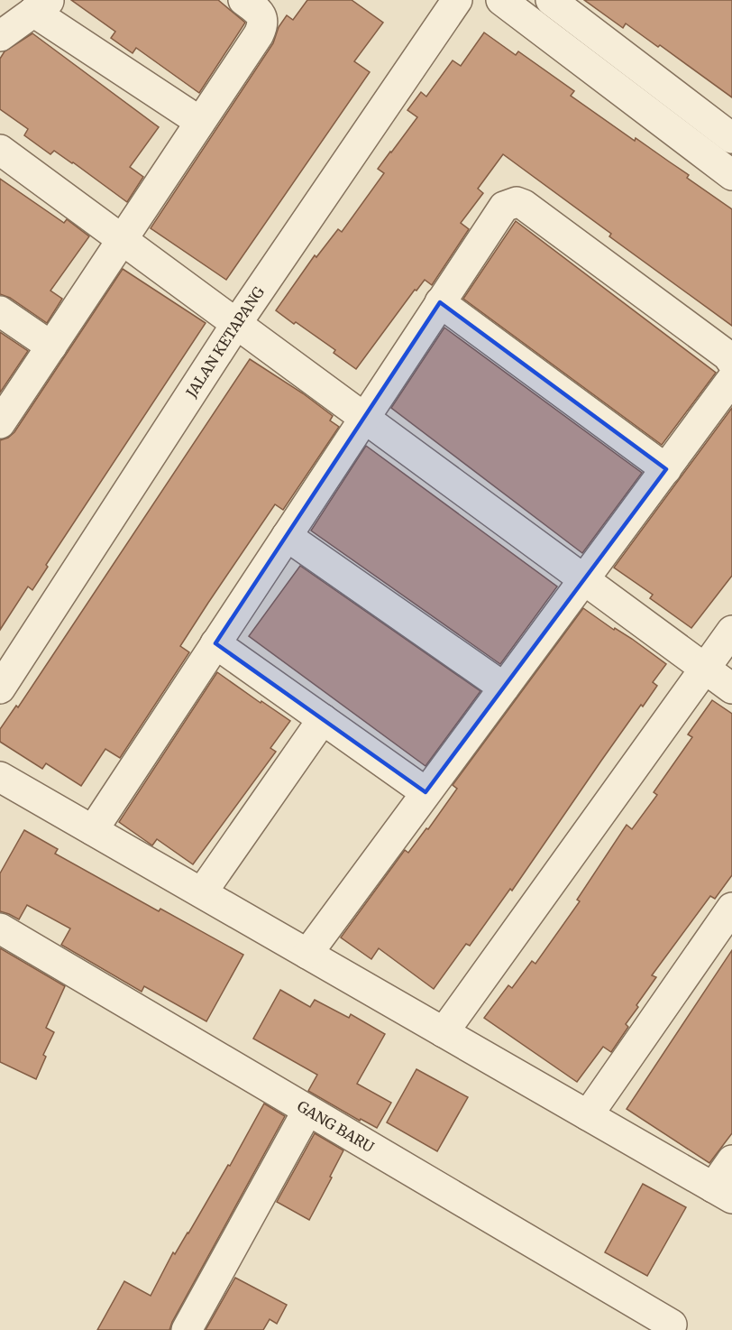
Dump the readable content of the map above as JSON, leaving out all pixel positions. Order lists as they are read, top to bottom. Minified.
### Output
{"streets":{"street":["JALAN KETAPANG","GANG BARU"]}}
